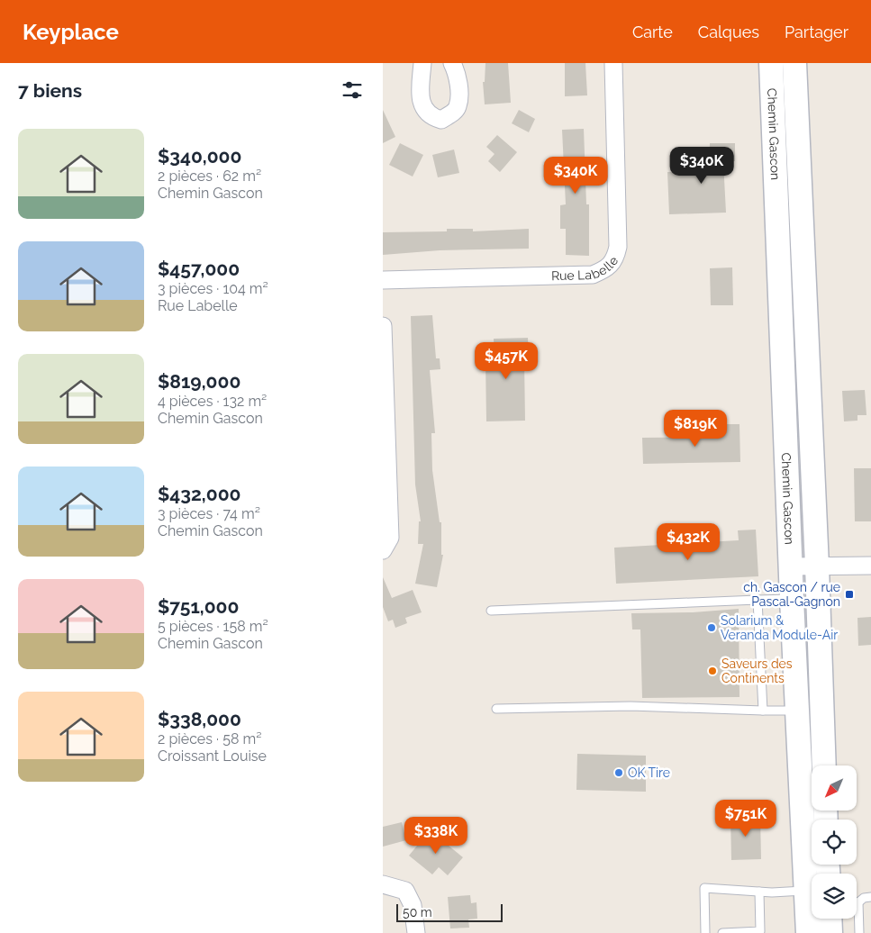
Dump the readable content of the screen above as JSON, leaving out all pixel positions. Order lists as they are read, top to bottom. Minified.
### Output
{"streets":{"main road":["Chemin Gascon"],"street":["Rue Labelle"]},"places":{"transit":["ch. Gascon / rue Pascal-Gagnon"],"other":["Solarium & Veranda Module-Air","Saveurs des Continents","OK Tire"]},"scale_bar":"50 m","north":"bottom left","page":{"header":"Keyplace","nav":["Carte","Calques","Partager"],"heading":"7 biens","list":[{"name":"$340,000","note":"2 pièces · 62 m² · Chemin Gascon"},{"name":"$457,000","note":"3 pièces · 104 m² · Rue Labelle"},{"name":"$819,000","note":"4 pièces · 132 m² · Chemin Gascon"},{"name":"$432,000","note":"3 pièces · 74 m² · Chemin Gascon"},{"name":"$751,000","note":"5 pièces · 158 m² · Chemin Gascon"},{"name":"$338,000","note":"2 pièces · 58 m² · Croissant Louise"}],"price":["$340K","$340K","$457K","$819K","$432K","$751K","$338K"],"scale":"50 m"}}
